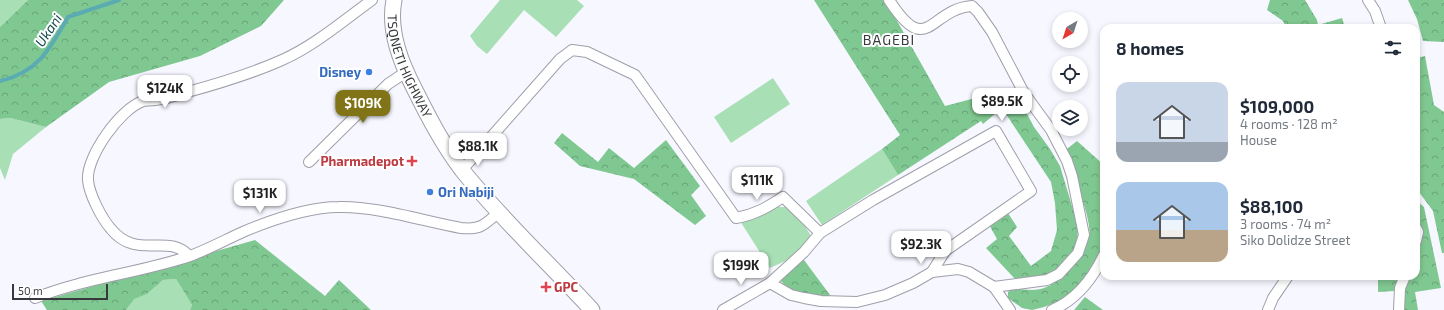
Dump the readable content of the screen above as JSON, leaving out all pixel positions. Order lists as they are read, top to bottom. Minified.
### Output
{"streets":{"main road":["TSQNETI HIGHWAY"]},"districts":["BAGEBI"],"water":["Ukani"],"places":{"other":["Disney","Ori Nabiji"],"health":["Pharmadepot","GPC"]},"scale_bar":"50 m","north":"bottom left","page":{"heading":"8 homes","list":[{"name":"$109,000","note":"4 rooms · 128 m² · House"},{"name":"$88,100","note":"3 rooms · 74 m² · Siko Dolidze Street"}],"price":["$124K","$89.5K","$109K","$88.1K","$111K","$131K","$92.3K","$199K"],"scale":"50 m"}}
